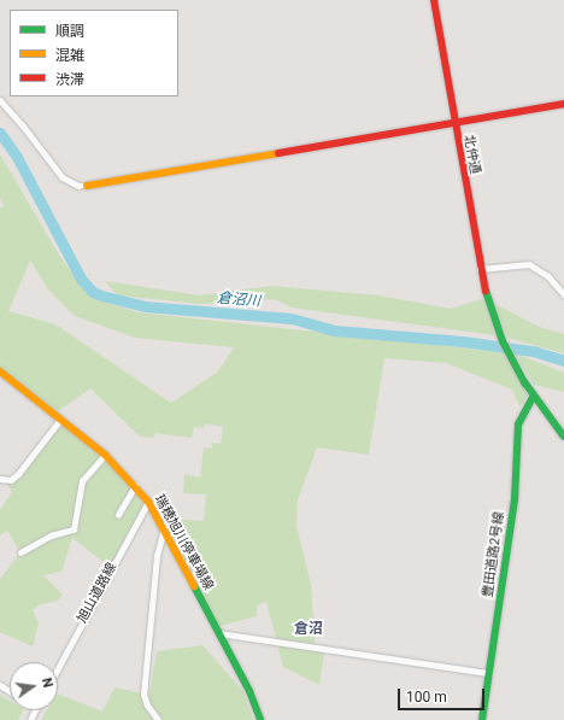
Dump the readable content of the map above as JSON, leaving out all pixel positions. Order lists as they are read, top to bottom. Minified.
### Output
{"streets":{"street":["北仲通","瑞穂旭川停車場線","豊田道路2号線","旭山道路線"]},"crossings":[["北仲通","豊田道路2号線"],["瑞穂旭川停車場線","旭山道路線"]],"districts":["倉沼"],"water":["倉沼川"],"legend":["順調","混雑","渋滞"],"scale_bar":"100 m","north":"right"}
